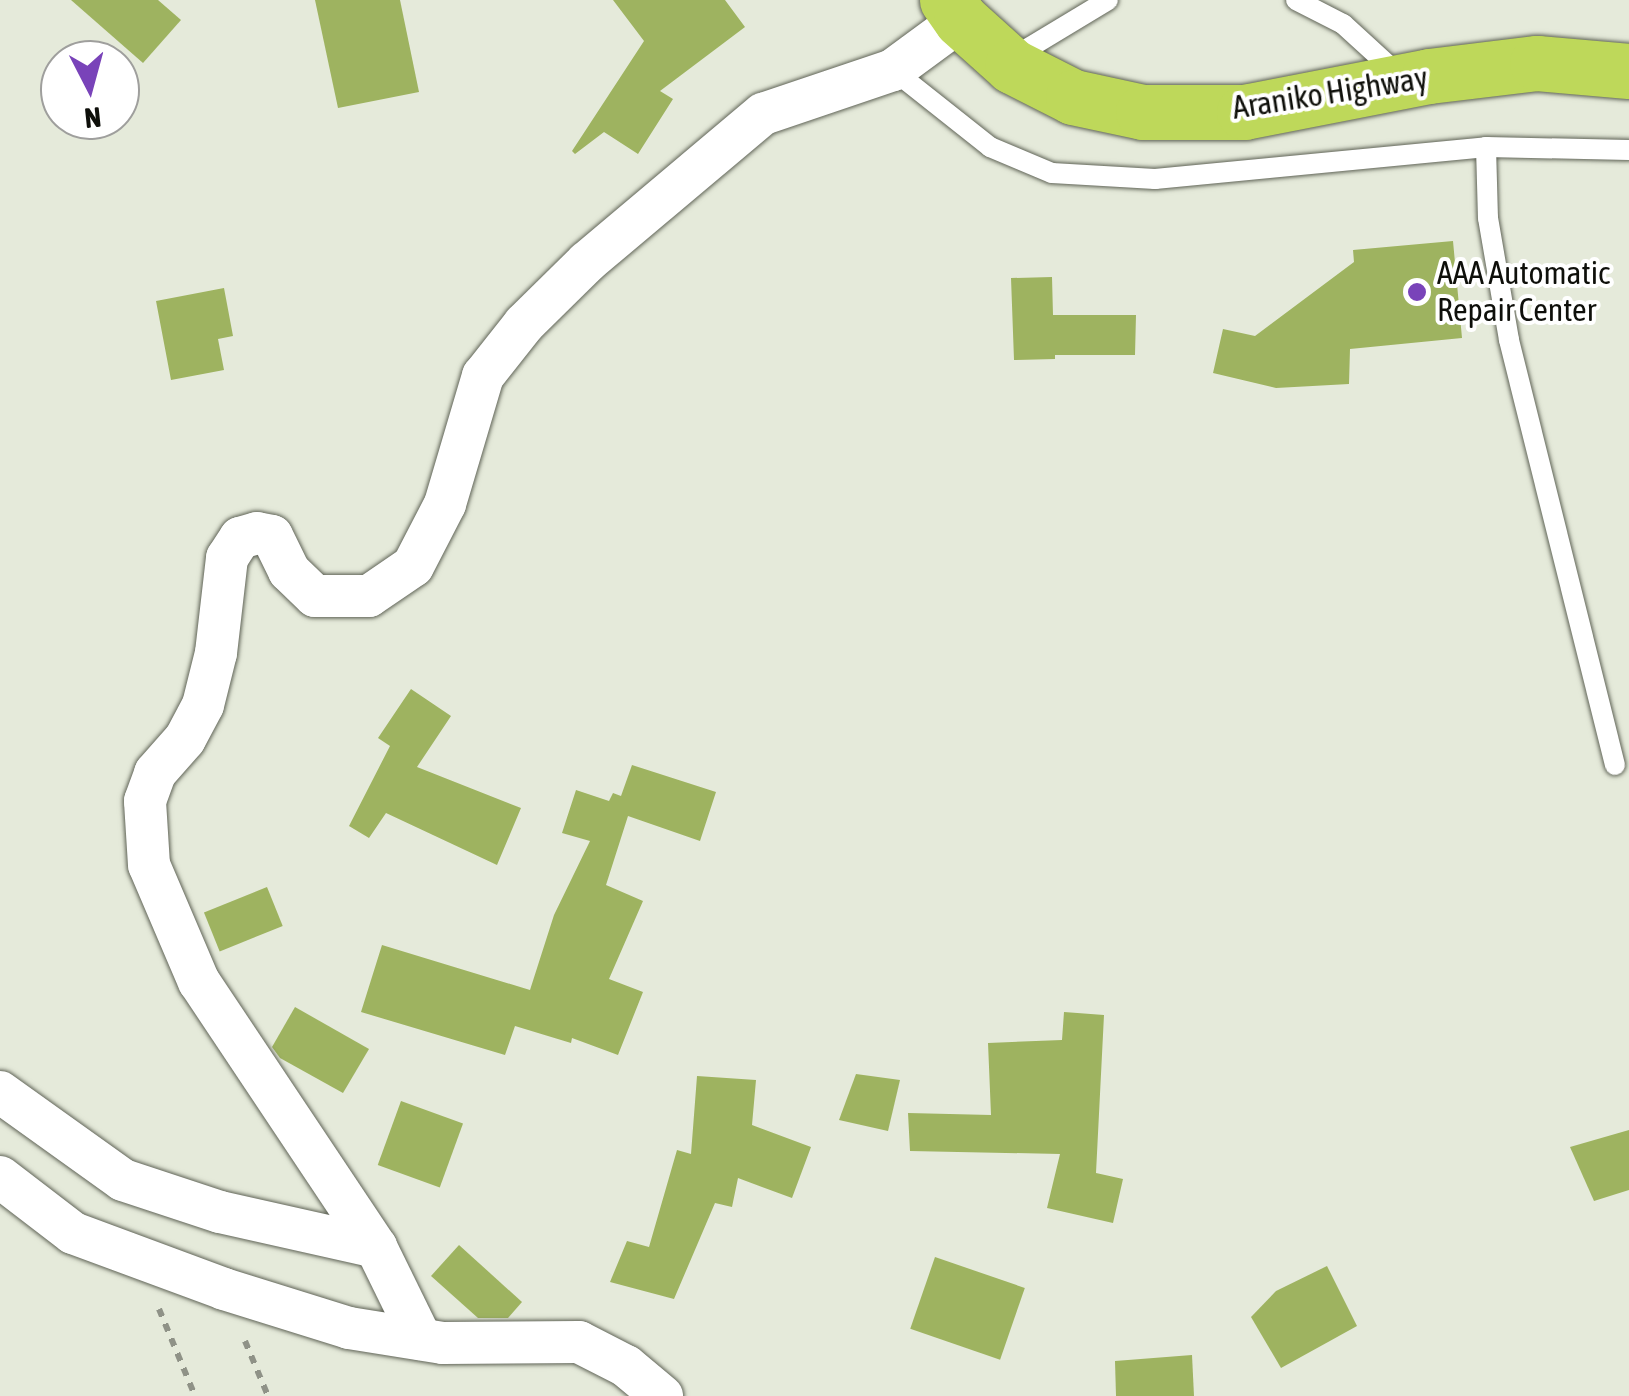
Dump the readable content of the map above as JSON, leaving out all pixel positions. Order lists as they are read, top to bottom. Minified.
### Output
{"streets":{"highway":["Araniko Highway"]},"places":["AAA Automatic Repair Center"],"north":"bottom"}
